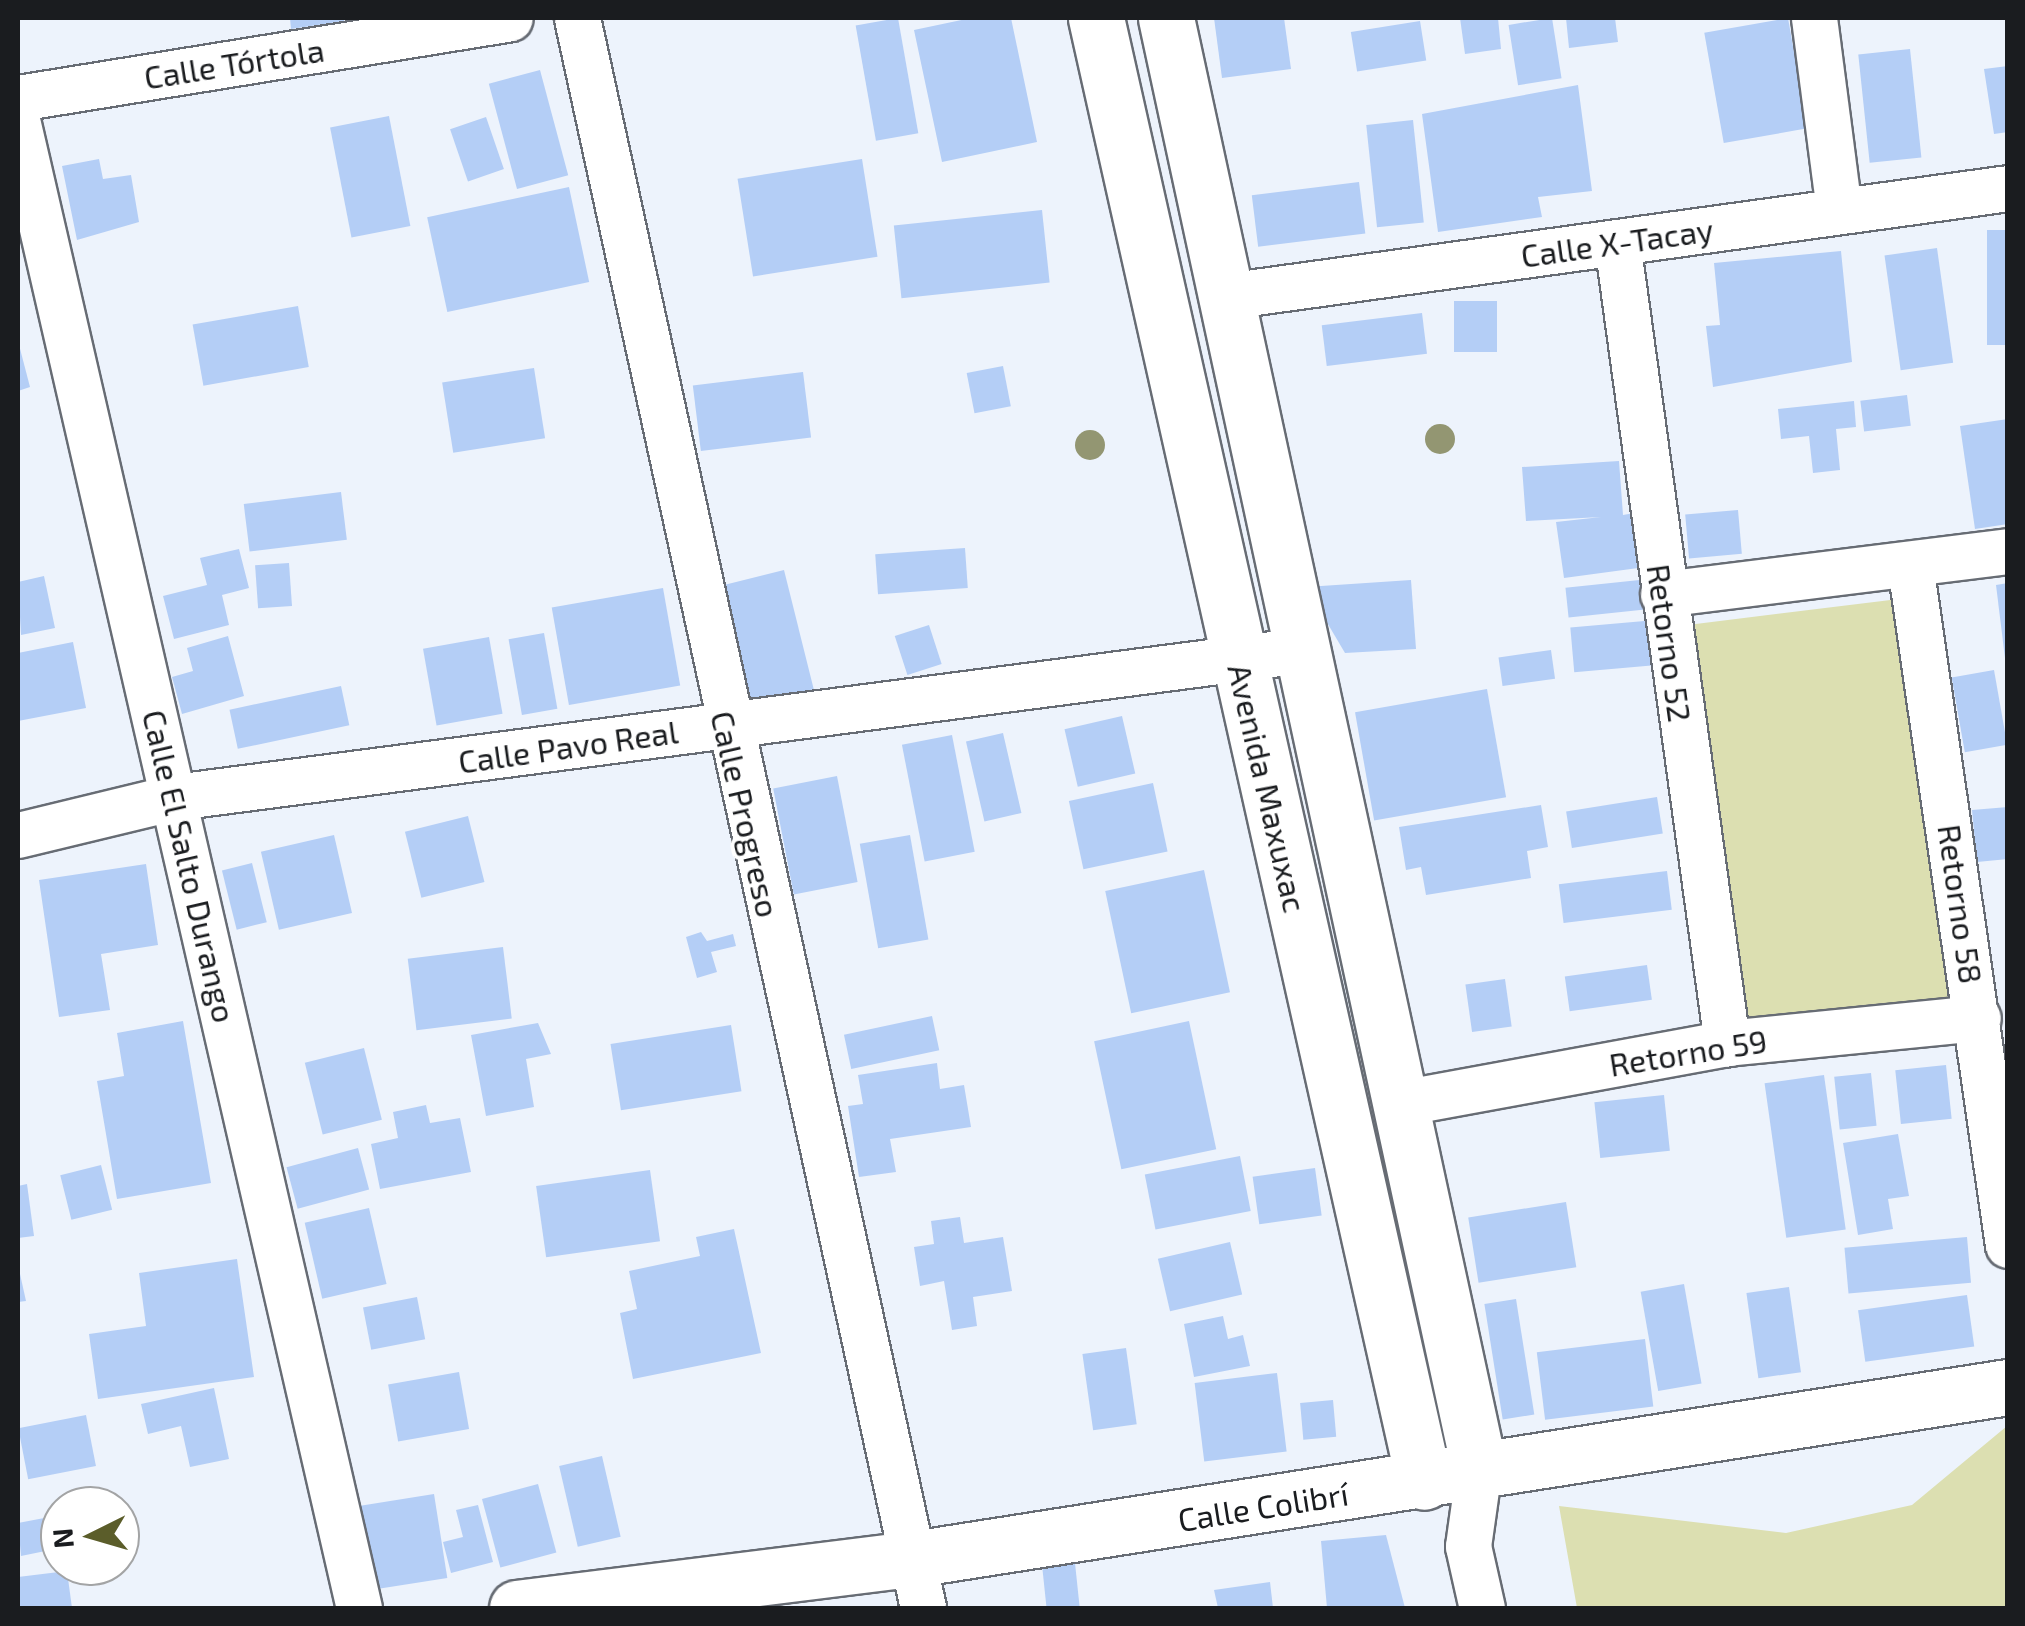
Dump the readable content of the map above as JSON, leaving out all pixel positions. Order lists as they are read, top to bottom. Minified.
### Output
{"streets":{"street":["Calle Tórtola","Calle X-Tacay","Retorno 52","Calle Pavo Real","Avenida Maxuxac","Calle Progreso","Calle El Salto Durango","Retorno 58","Retorno 59","Calle Colibrí"]},"crossings":[["Calle X-Tacay","Retorno 52"],["Calle X-Tacay","Avenida Maxuxac"],["Retorno 52","Retorno 59"],["Calle Pavo Real","Avenida Maxuxac"],["Calle Pavo Real","Calle Progreso"],["Calle Pavo Real","Calle El Salto Durango"],["Avenida Maxuxac","Retorno 59"],["Avenida Maxuxac","Calle Colibrí"],["Calle Progreso","Calle Colibrí"],["Retorno 58","Retorno 59"]],"north":"left"}
